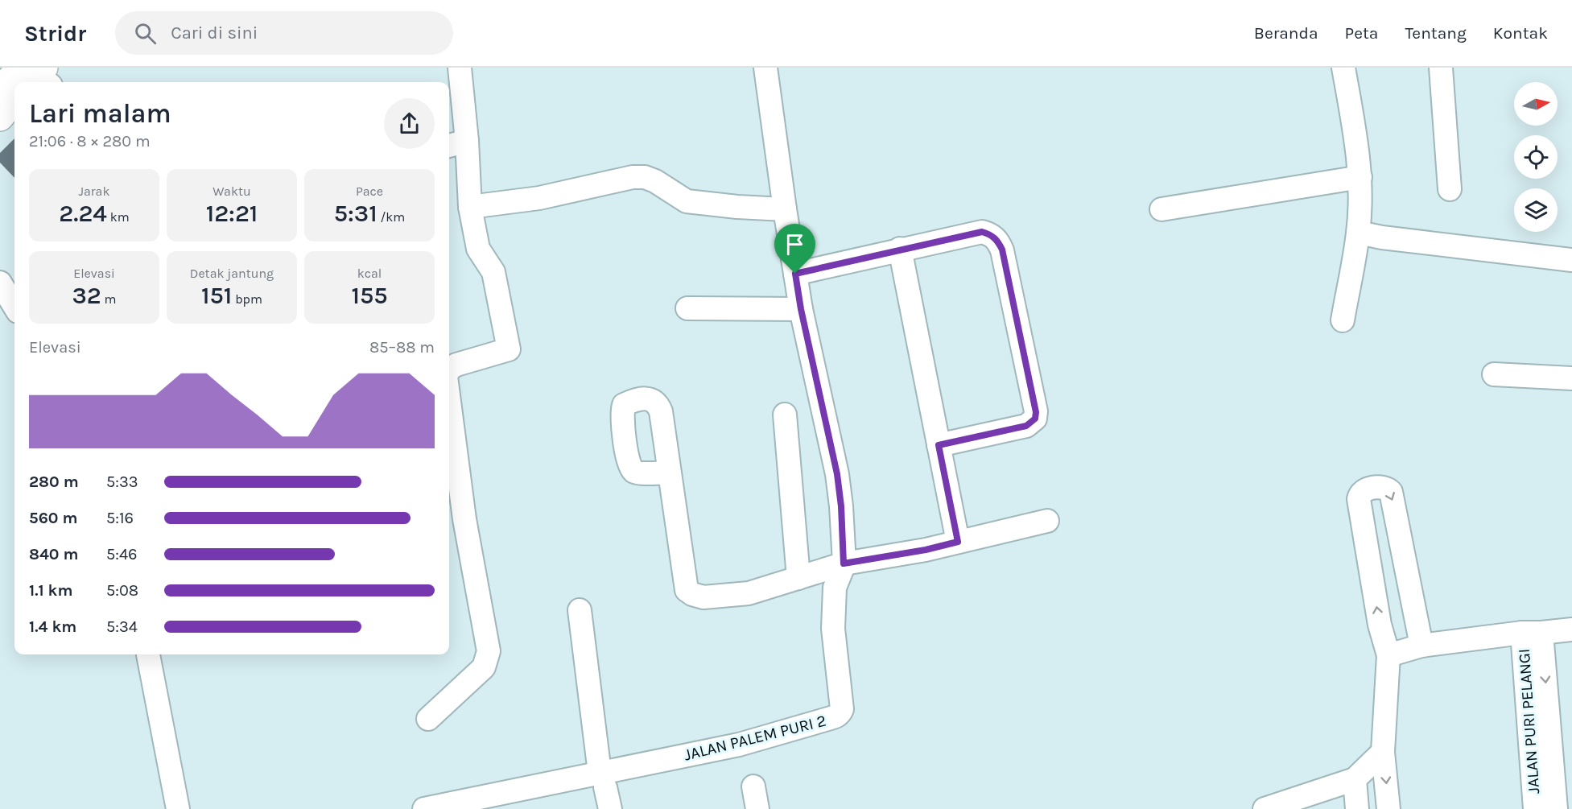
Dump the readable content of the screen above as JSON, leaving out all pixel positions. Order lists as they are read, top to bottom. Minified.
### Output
{"streets":{"street":["JALAN PURI PELANGI","JALAN PALEM PURI 2"]},"north":"right","page":{"header":"Stridr","search":"Cari di sini","nav":["Beranda","Peta","Tentang","Kontak"],"heading":["Lari malam","21:06 · 8 × 280 m"],"stats":[["Jarak","2.24 km"],["Waktu","12:21"],["Pace","5:31 /km"],["Elevasi","32 m"],["Detak jantung","151 bpm"],["kcal","155"]],"chart":["Elevasi","85–88 m"],"list":[{"name":"280 m","note":"5:33"},{"name":"560 m","note":"5:16"},{"name":"840 m","note":"5:46"},{"name":"1.1 km","note":"5:08"},{"name":"1.4 km","note":"5:34"}]}}
